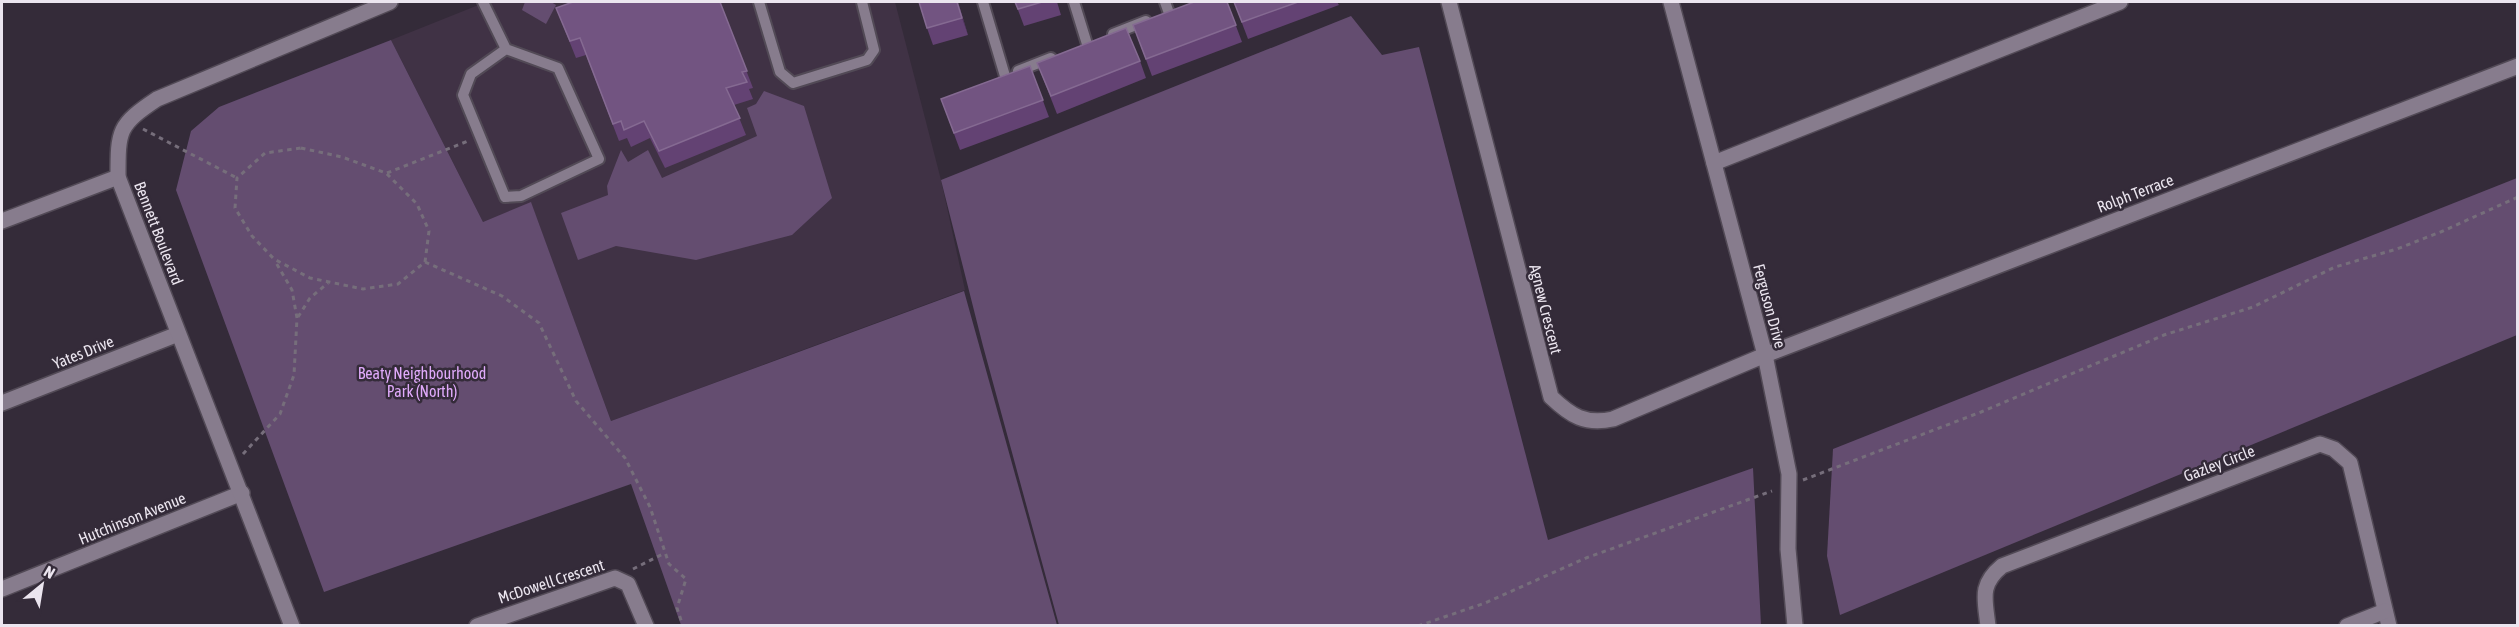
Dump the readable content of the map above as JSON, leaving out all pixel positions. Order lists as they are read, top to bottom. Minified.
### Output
{"streets":{"street":["Rolph Terrace","Bennett Boulevard","Ferguson Drive","Agnew Crescent","Yates Drive","Gazley Circle","Hutchinson Avenue","McDowell Crescent"]},"crossings":[["Rolph Terrace","Ferguson Drive"],["Rolph Terrace","Agnew Crescent"],["Bennett Boulevard","Yates Drive"],["Bennett Boulevard","Hutchinson Avenue"],["Ferguson Drive","Agnew Crescent"]],"parks":["Beaty Neighbourhood Park (North)"],"north":"top right"}
